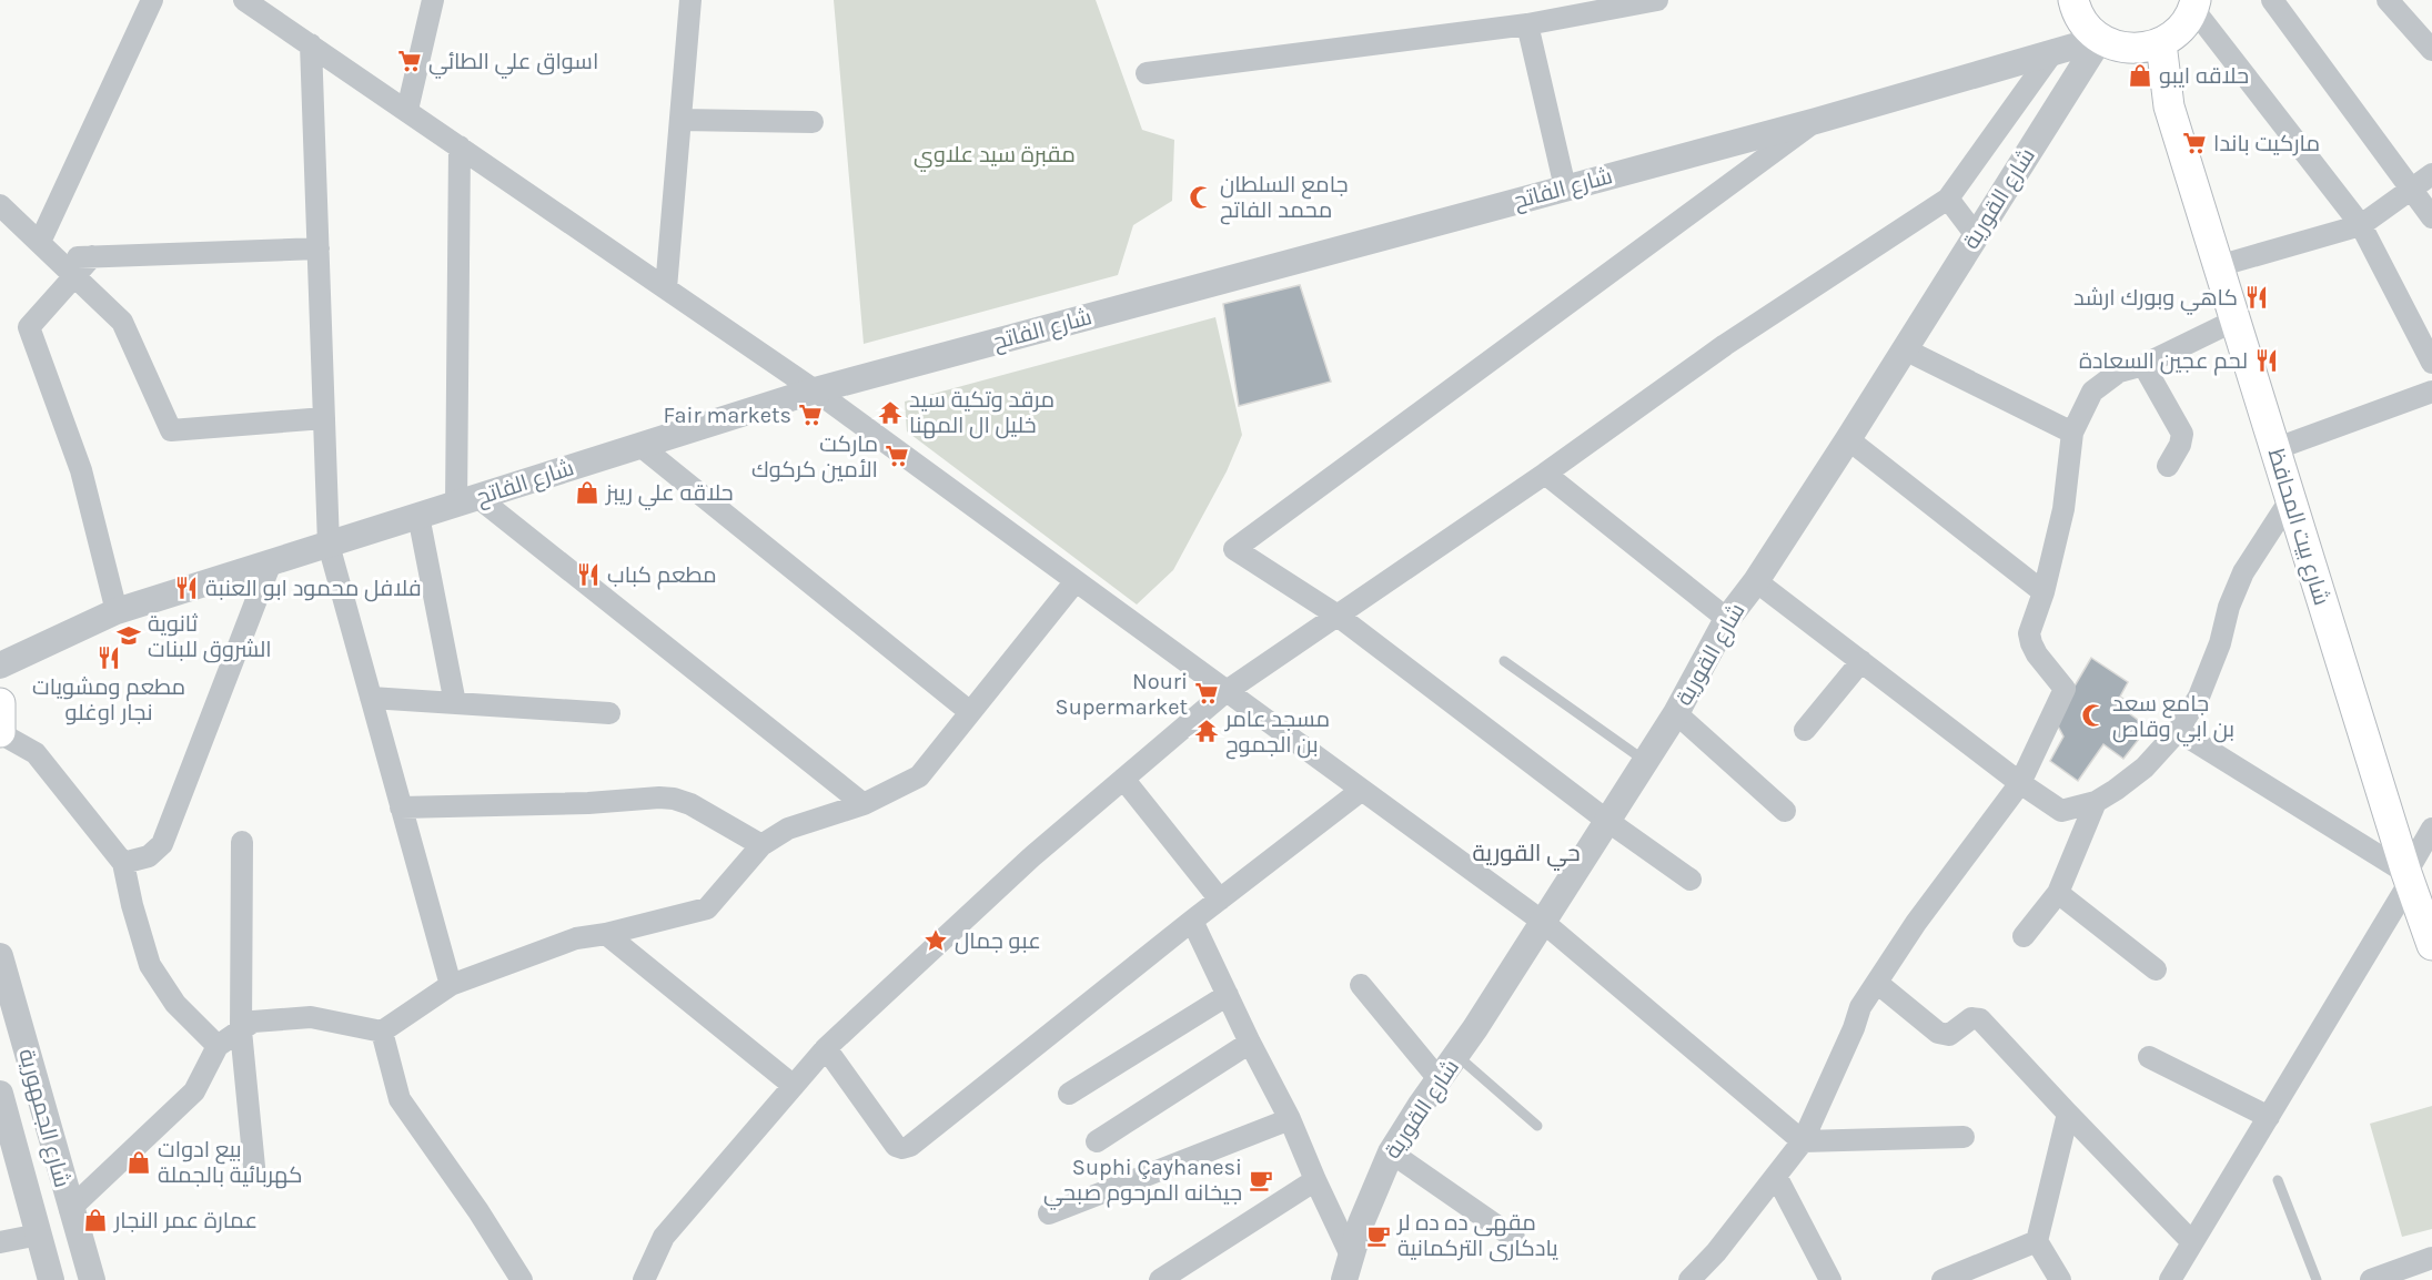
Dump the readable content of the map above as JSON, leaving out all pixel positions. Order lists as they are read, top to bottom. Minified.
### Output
{"streets":{"main road":["شارع بيت المحافظ"],"street":["شارع الفاتح","شارع القورية","شارع الجمهورية"]},"crossings":[["شارع الفاتح","شارع القورية"]],"districts":["حي القورية"],"parks":["مقبرة سيد علاوي"],"places":{"supermarket":["اسواق علي الطائي","ماركيت باندا","Fair markets","ماركت الأمين كركوك","Nouri Supermarket"],"shop":["حلاقه ايبو","حلاقه علي ريبز","بيع ادوات كهربائية بالجملة","عمارة عمر النجار"],"mosque":["جامع السلطان محمد الفاتح","جامع سعد بن ابي وقاص"],"restaurant":["كاهي وبورك ارشد","لحم عجين السعادة","مطعم كباب","فلافل محمود ابو العنبة","مطعم ومشويات نجار اوغلو"],"temple":["مرقد وتكية سيد خليل ال المهنا","مسجد عامر بن الجموح"],"school or university":["ثانوية الشروق للبنات"],"place":["عبو جمال"],"cafe":["Suphi Çayhanesi جيخانه المرحوم صبحي","مقهى ده ده لر يادكارى التركمانية"]}}
